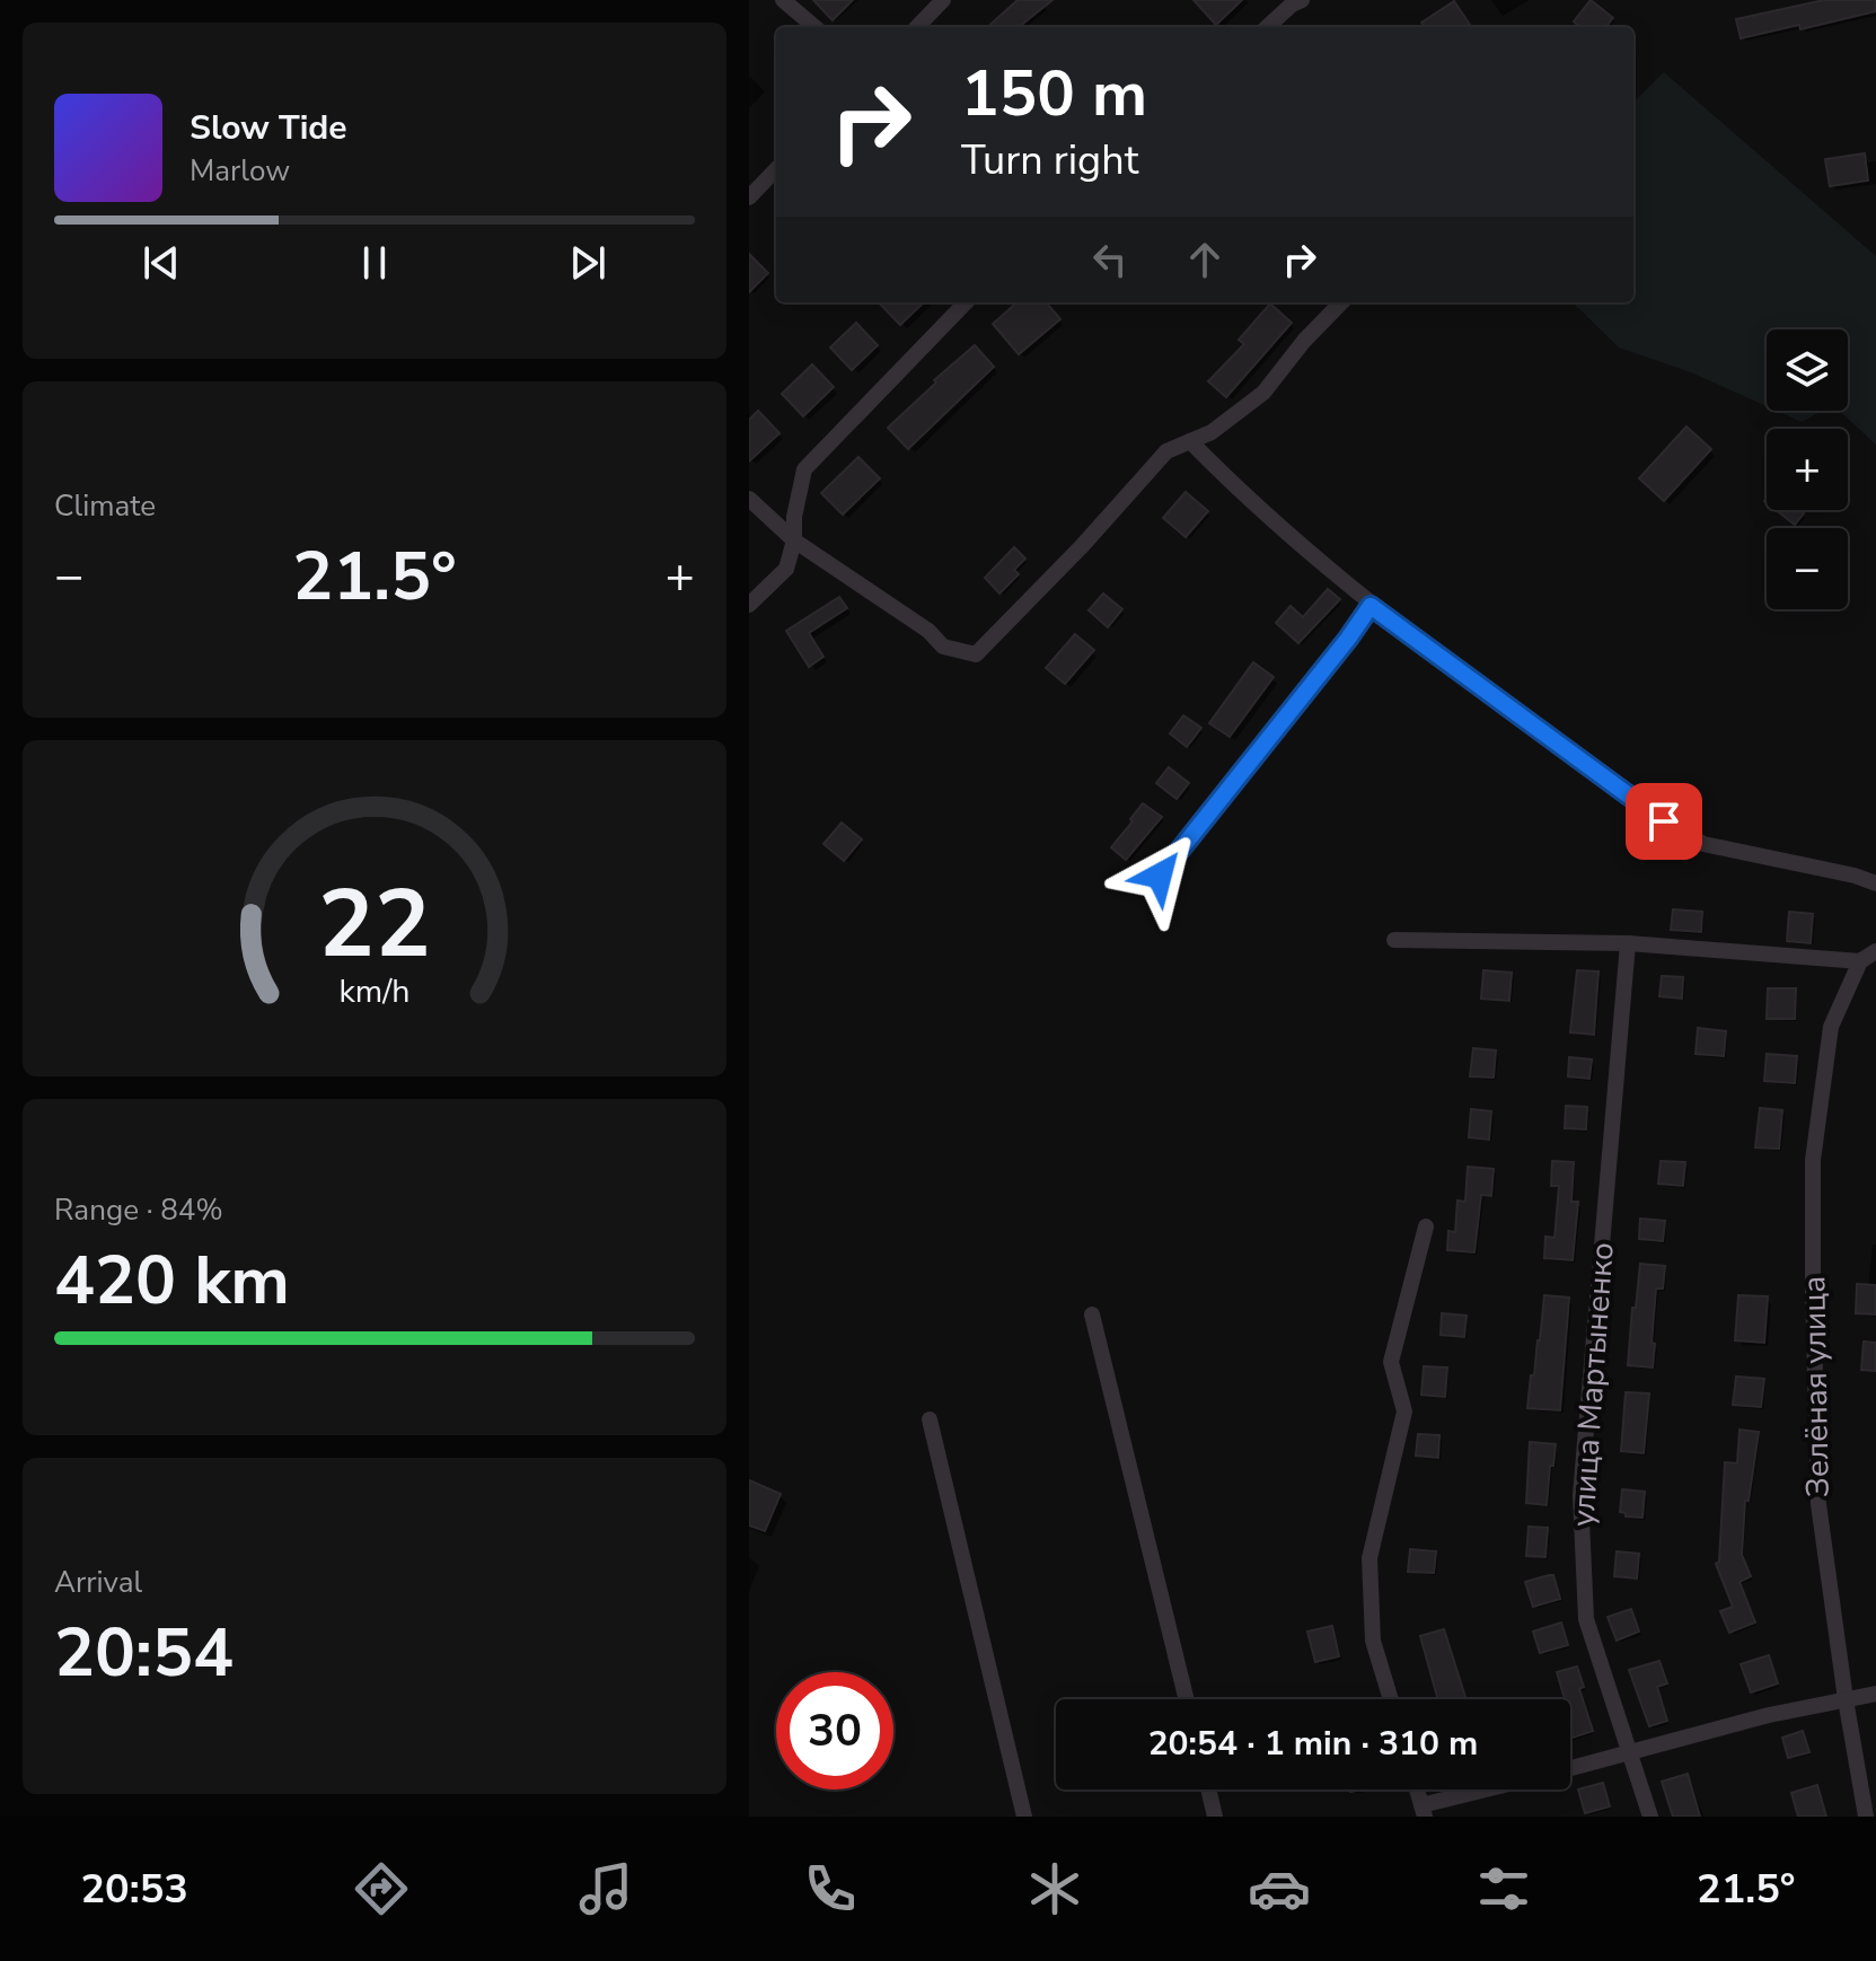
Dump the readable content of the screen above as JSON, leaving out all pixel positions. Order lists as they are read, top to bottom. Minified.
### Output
{"streets":{"street":["улица Мартыненко","Зелёная улица"]},"page":{"turn":["150 m","Turn right"],"song":["Slow Tide","Marlow"],"map_buttons":["+","−"],"tile":["Climate",["Range · 84%","420 km"],["Arrival","20:54"]],"heat":["−","21.5°","+"],"limit":"30","trip":"20:54 · 1 min · 310 m","tabs":["20:53","21.5°"],"gauge":["22","km/h"]}}
